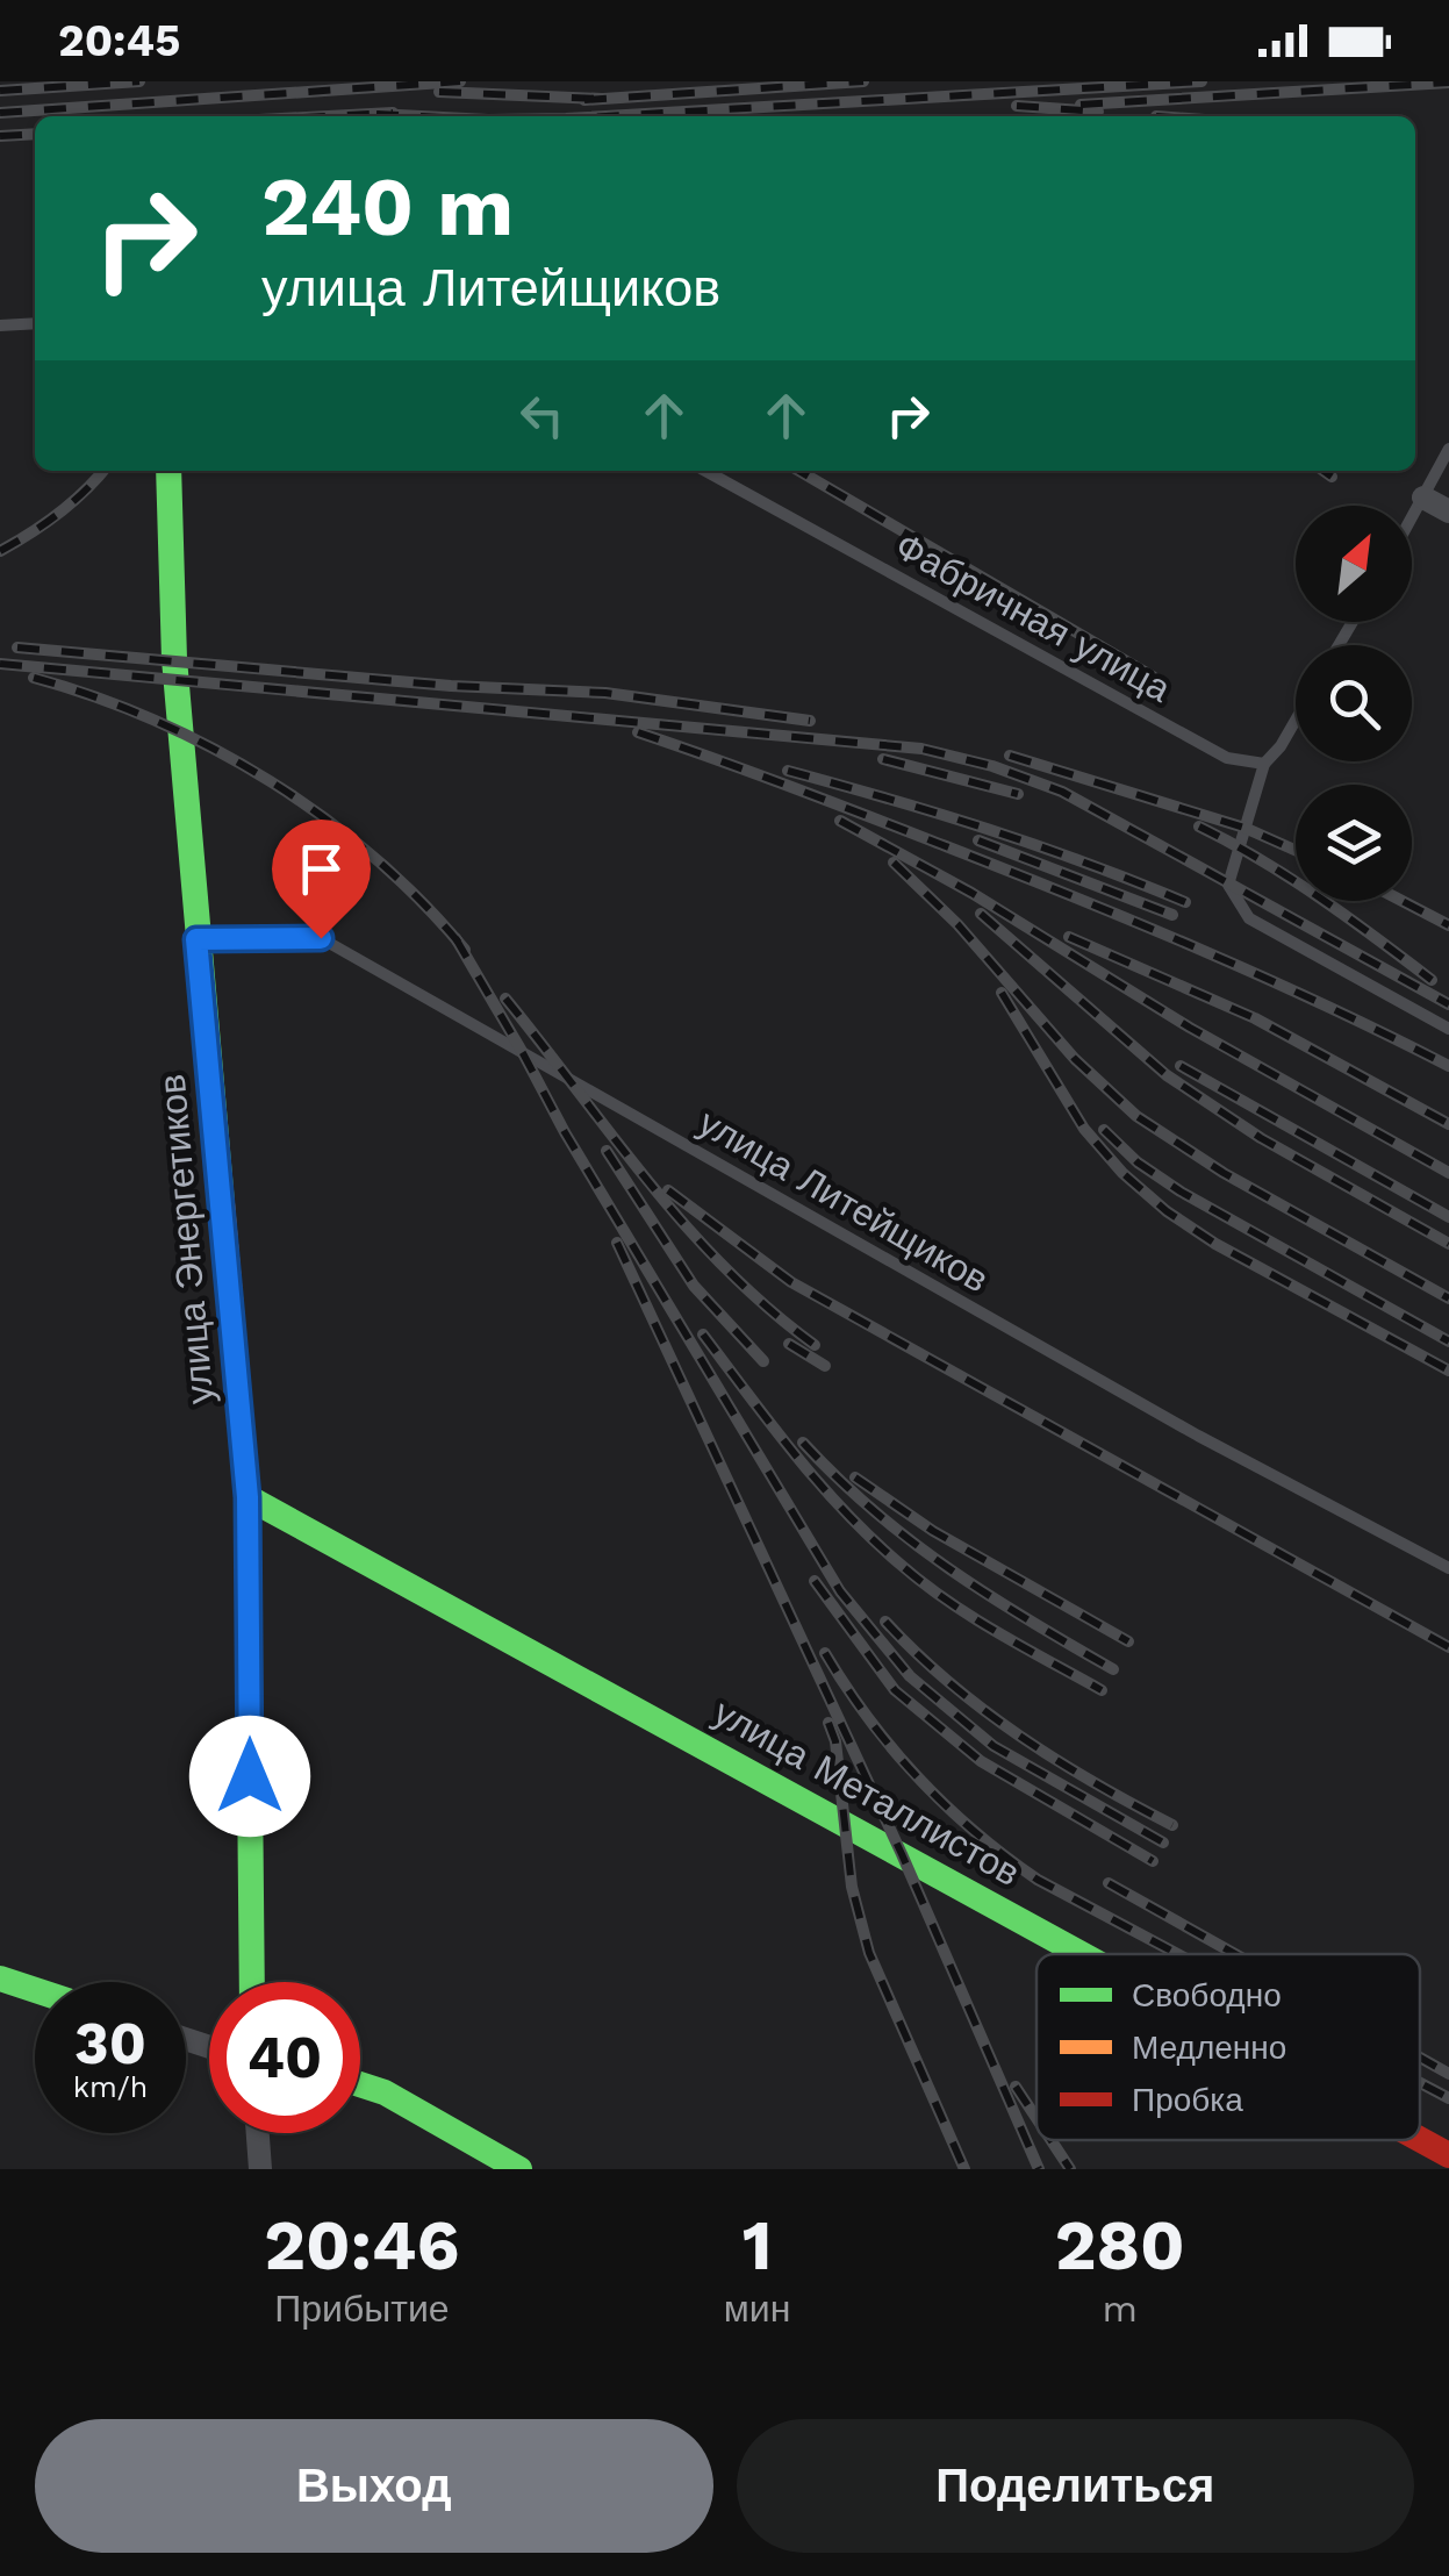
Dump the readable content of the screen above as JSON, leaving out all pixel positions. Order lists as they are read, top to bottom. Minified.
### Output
{"streets":{"street":["улица Энергетиков","улица Металлистов"],"lane":["Фабричная улица","улица Литейщиков"]},"crossings":[["улица Литейщиков","улица Энергетиков"],["улица Энергетиков","улица Металлистов"]],"legend":["Свободно","Медленно","Пробка"],"north":"top right","page":{"status":"20:45","turn":["240 m","улица Литейщиков"],"speed":"30 km/h","limit":"40","eta":["20:46","Прибытие","1","мин","280","m"],"buttons":["Выход","Поделиться"]}}
